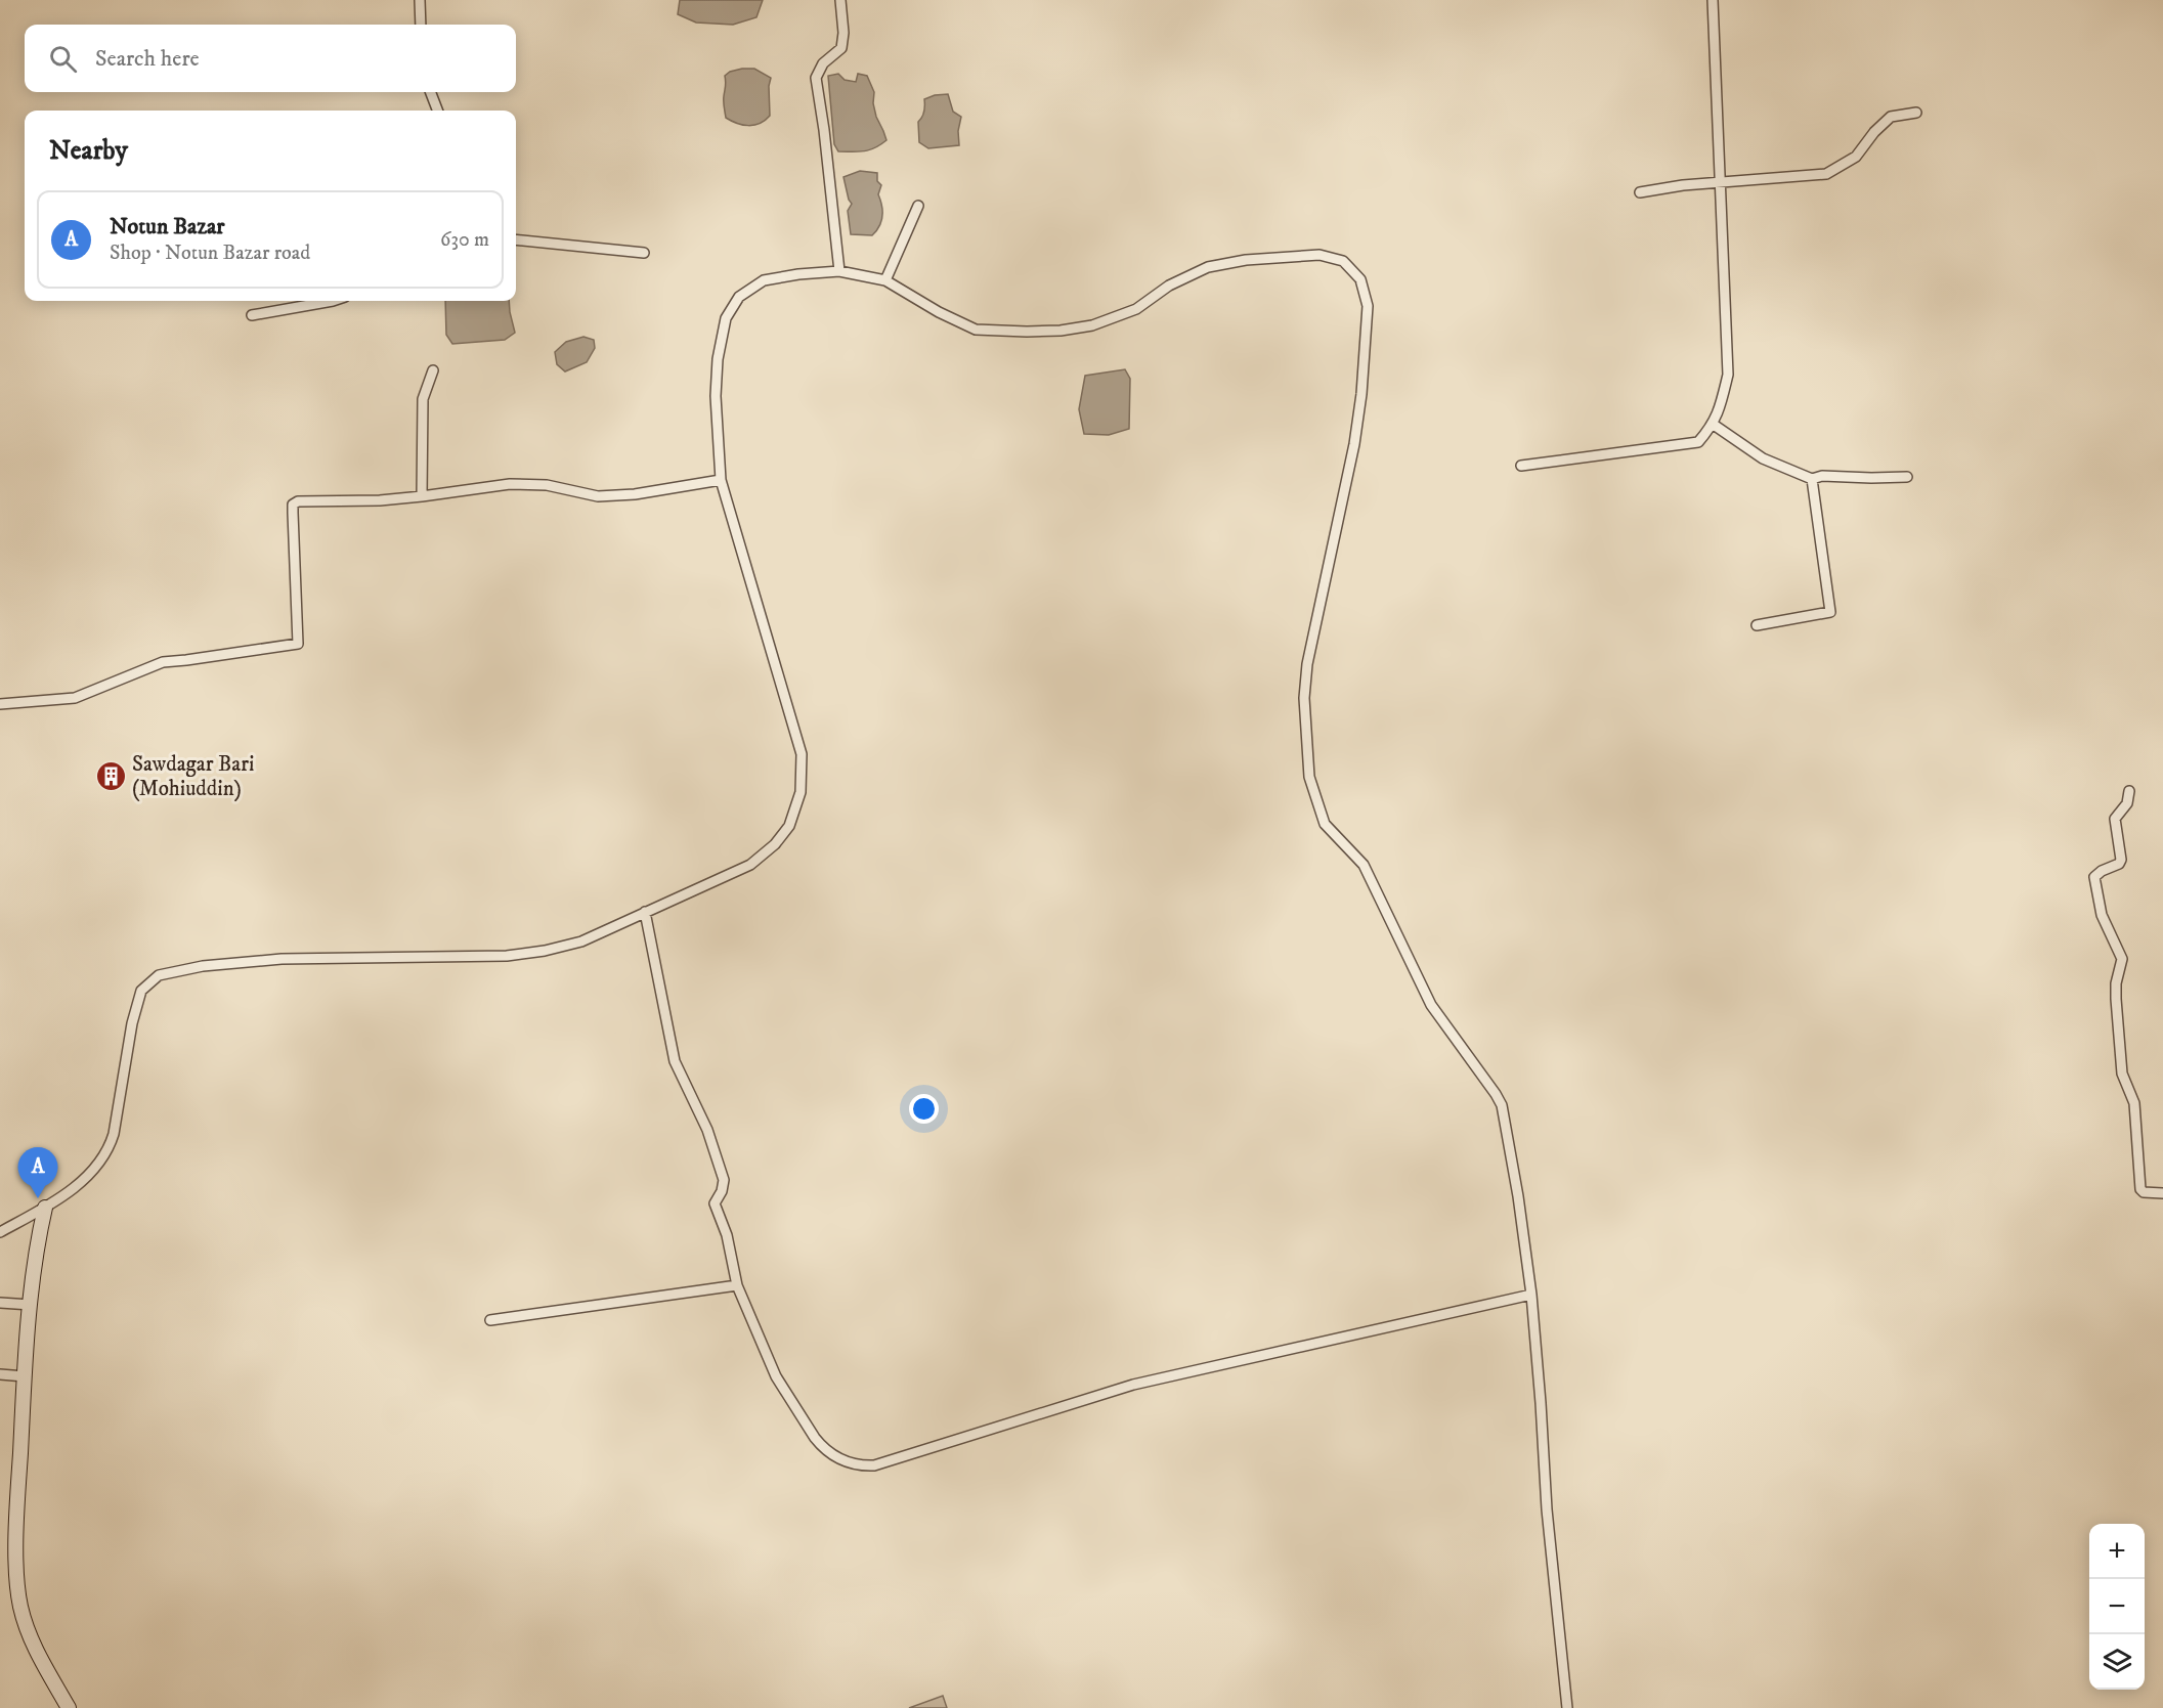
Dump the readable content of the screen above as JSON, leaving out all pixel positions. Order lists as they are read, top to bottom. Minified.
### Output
{"places":{"building":["Sawdagar Bari (Mohiuddin)"]},"page":{"search":"Search here","heading":"Nearby","list":[{"mark":"A","name":"Notun Bazar","note":"Shop · Notun Bazar road","value":"630 m"}],"pins":"A","map_buttons":["+","−"]}}
